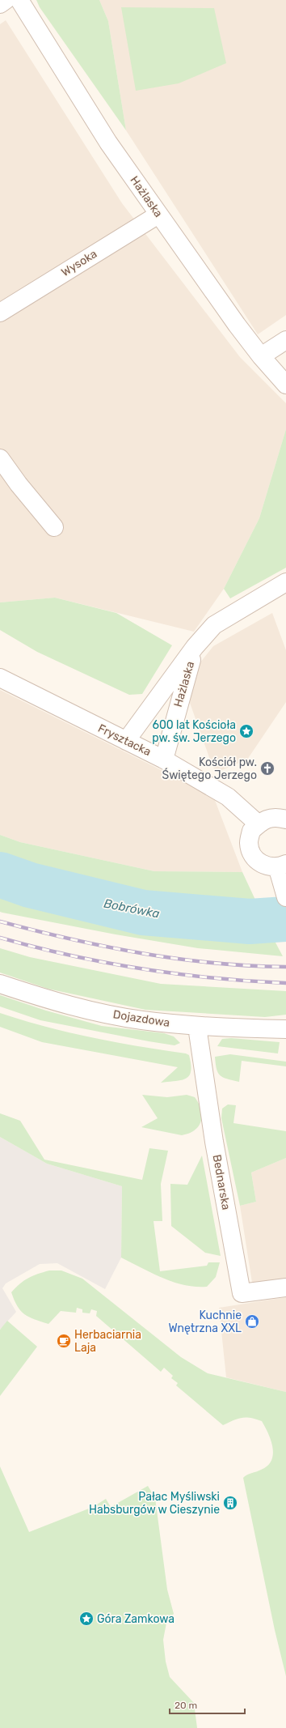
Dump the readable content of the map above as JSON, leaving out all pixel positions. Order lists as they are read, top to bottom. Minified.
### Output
{"streets":{"street":["Hażlaska","Wysoka","Frysztacka","Dojazdowa","Bednarska"]},"crossings":[["Hażlaska","Wysoka"],["Hażlaska","Frysztacka"],["Dojazdowa","Bednarska"]],"water":["Bobrówka"],"places":{"place":["600 lat Kościoła pw. św. Jerzego","Góra Zamkowa"],"church":["Kościół pw. Świętego Jerzego"],"shop":["Kuchnie Wnętrzna XXL"],"cafe":["Herbaciarnia Laja"],"building":["Pałac Myśliwski Habsburgów w Cieszynie"]},"scale_bar":"20 m"}
